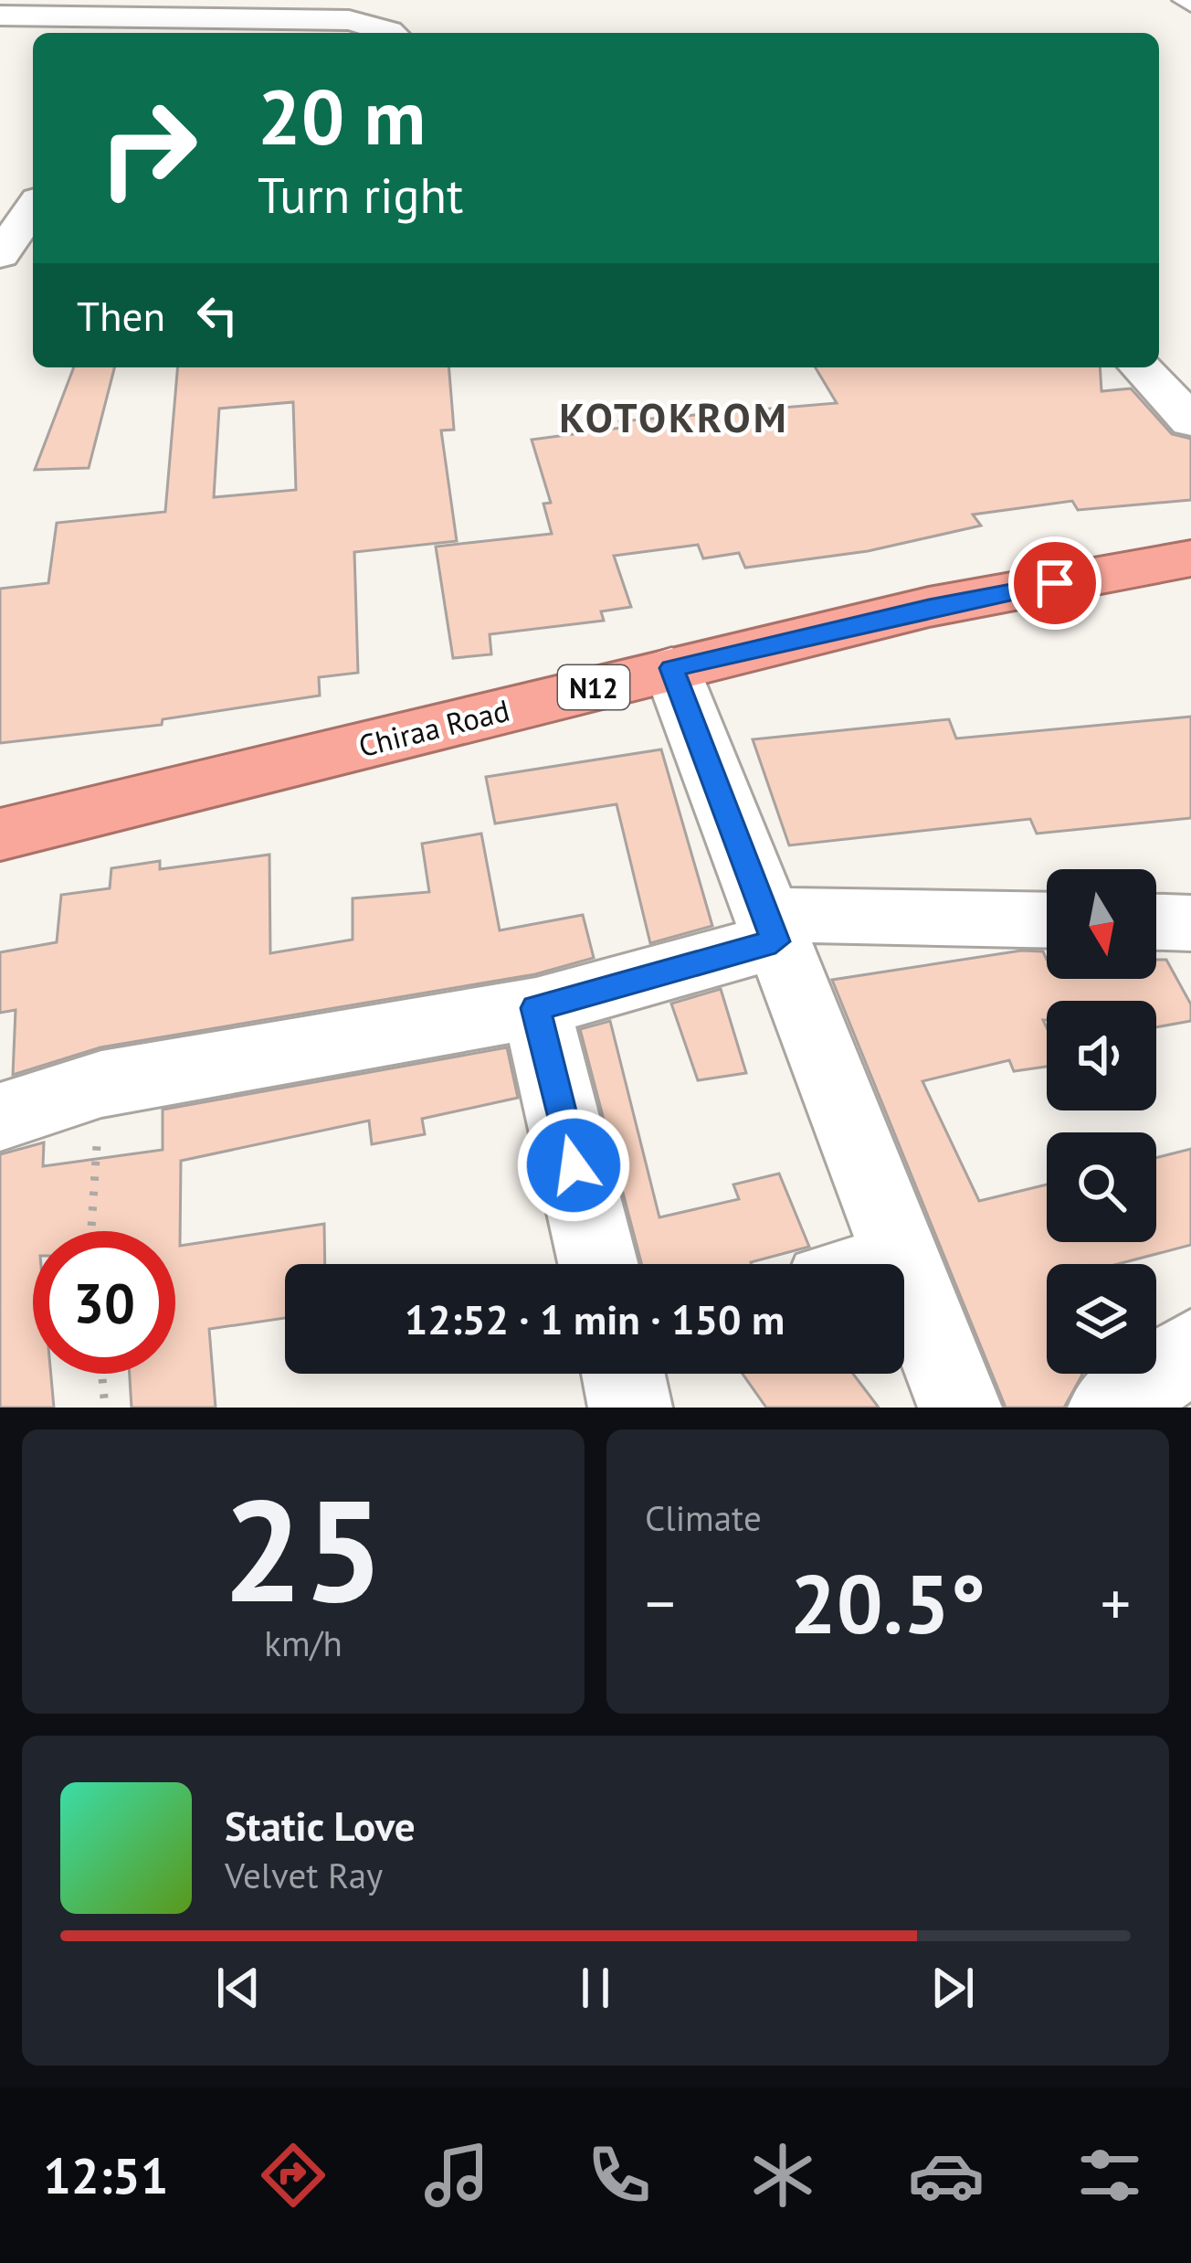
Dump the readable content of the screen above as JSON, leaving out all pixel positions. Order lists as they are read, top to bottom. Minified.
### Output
{"streets":{"highway":["N12","Chiraa Road"]},"districts":["KOTOKROM"],"north":"bottom","page":{"turn":["20 m","Turn right"],"then":"Then","limit":"30","trip":"12:52 · 1 min · 150 m","tile":[["25","km/h"],"Climate"],"heat":["−","20.5°","+"],"song":["Static Love","Velvet Ray"],"tabs":"12:51"}}
